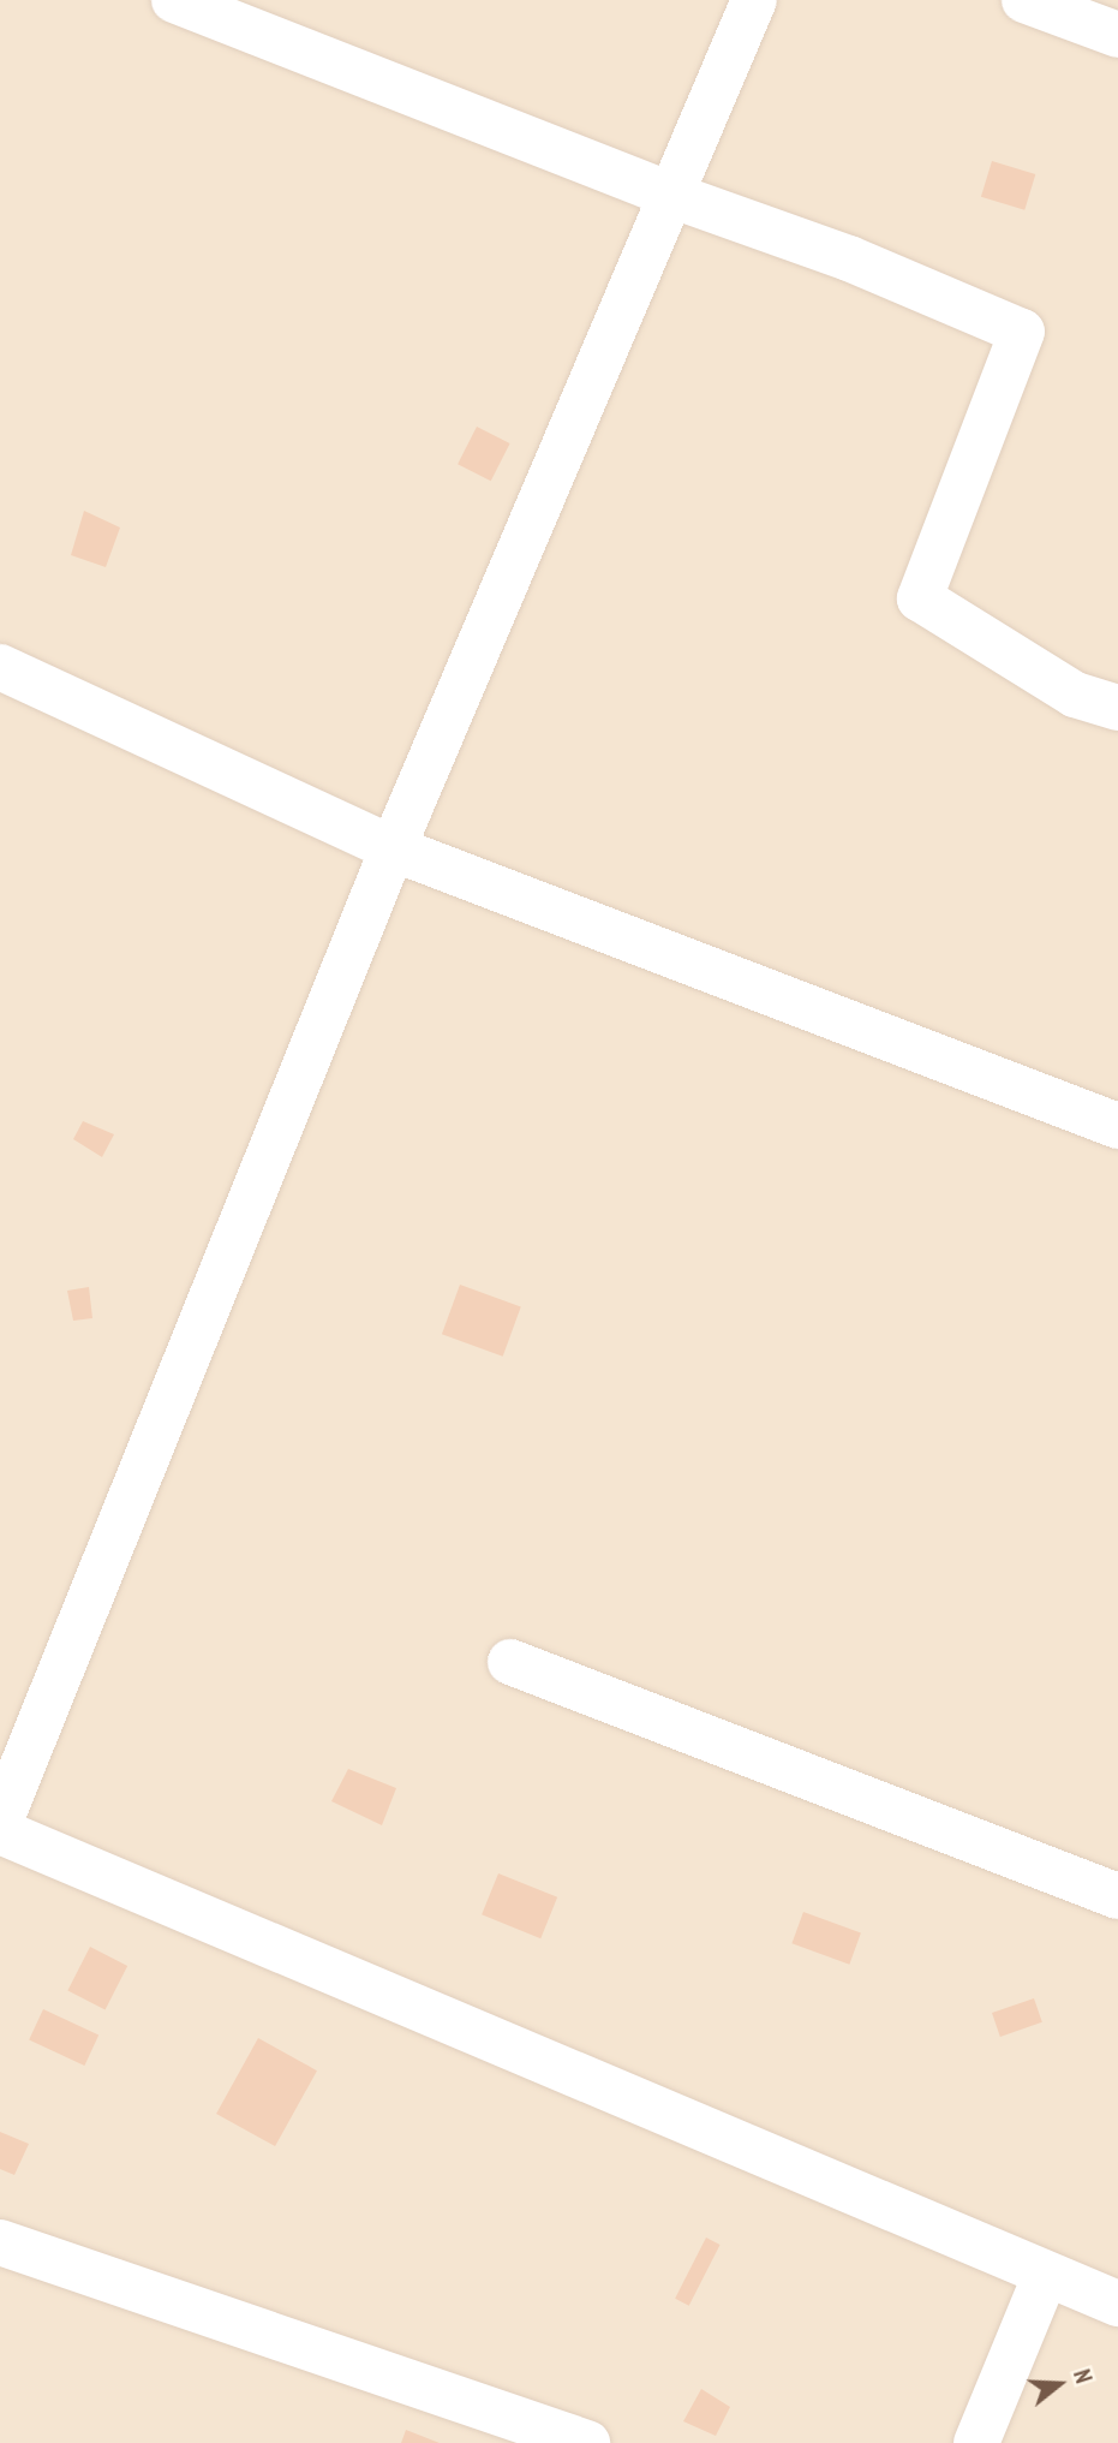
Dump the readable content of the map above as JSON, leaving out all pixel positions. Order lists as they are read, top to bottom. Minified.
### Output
{"north":"right"}
